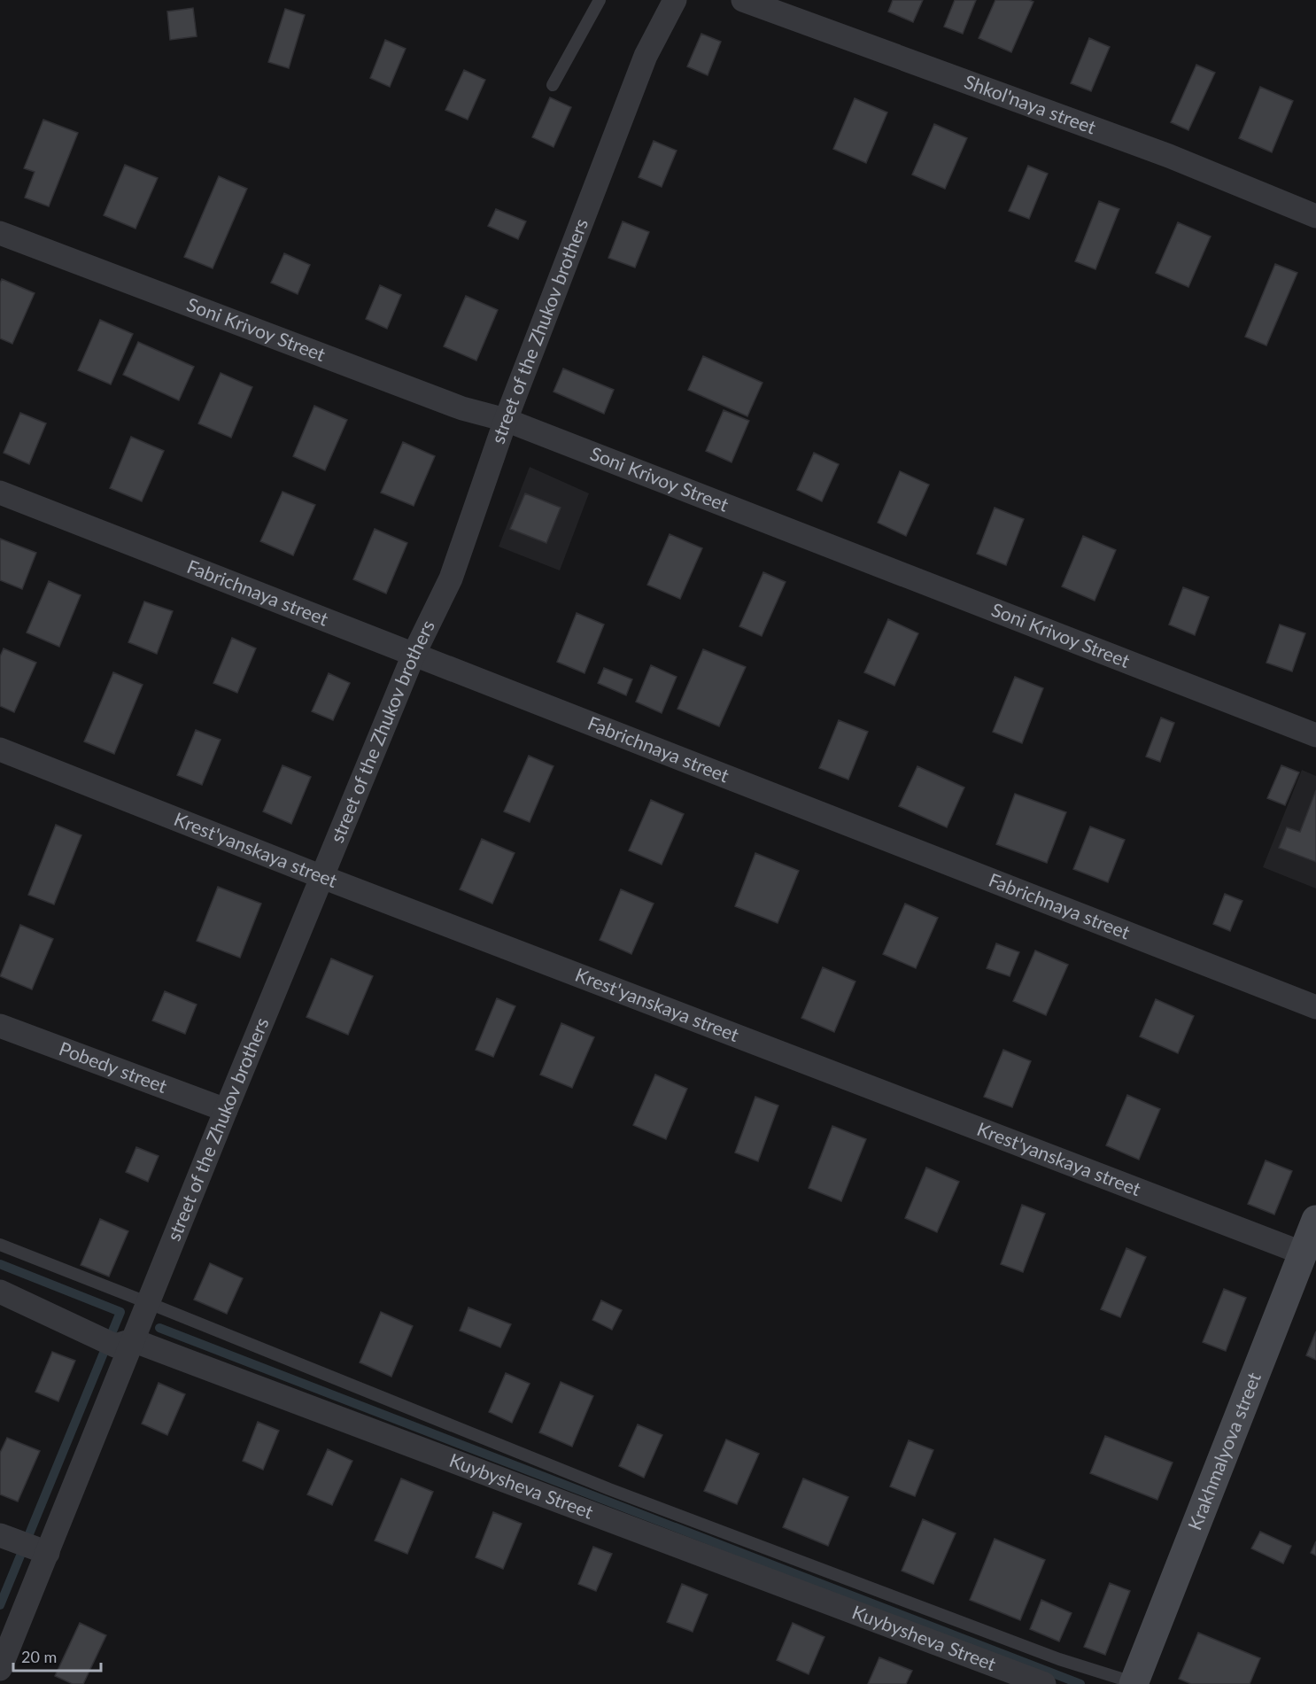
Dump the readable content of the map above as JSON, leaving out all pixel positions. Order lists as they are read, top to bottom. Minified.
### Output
{"streets":{"main road":["Krakhmalyova street"],"street":["Shkol'naya street","Soni Krivoy Street","street of the Zhukov brothers","Fabrichnaya street","Krest'yanskaya street","Pobedy street","Kuybysheva Street"]},"crossings":[["Soni Krivoy Street","street of the Zhukov brothers"],["street of the Zhukov brothers","Fabrichnaya street"],["street of the Zhukov brothers","Krest'yanskaya street"],["street of the Zhukov brothers","Pobedy street"],["street of the Zhukov brothers","Kuybysheva Street"],["Krest'yanskaya street","Krakhmalyova street"]],"scale_bar":"20 m"}
